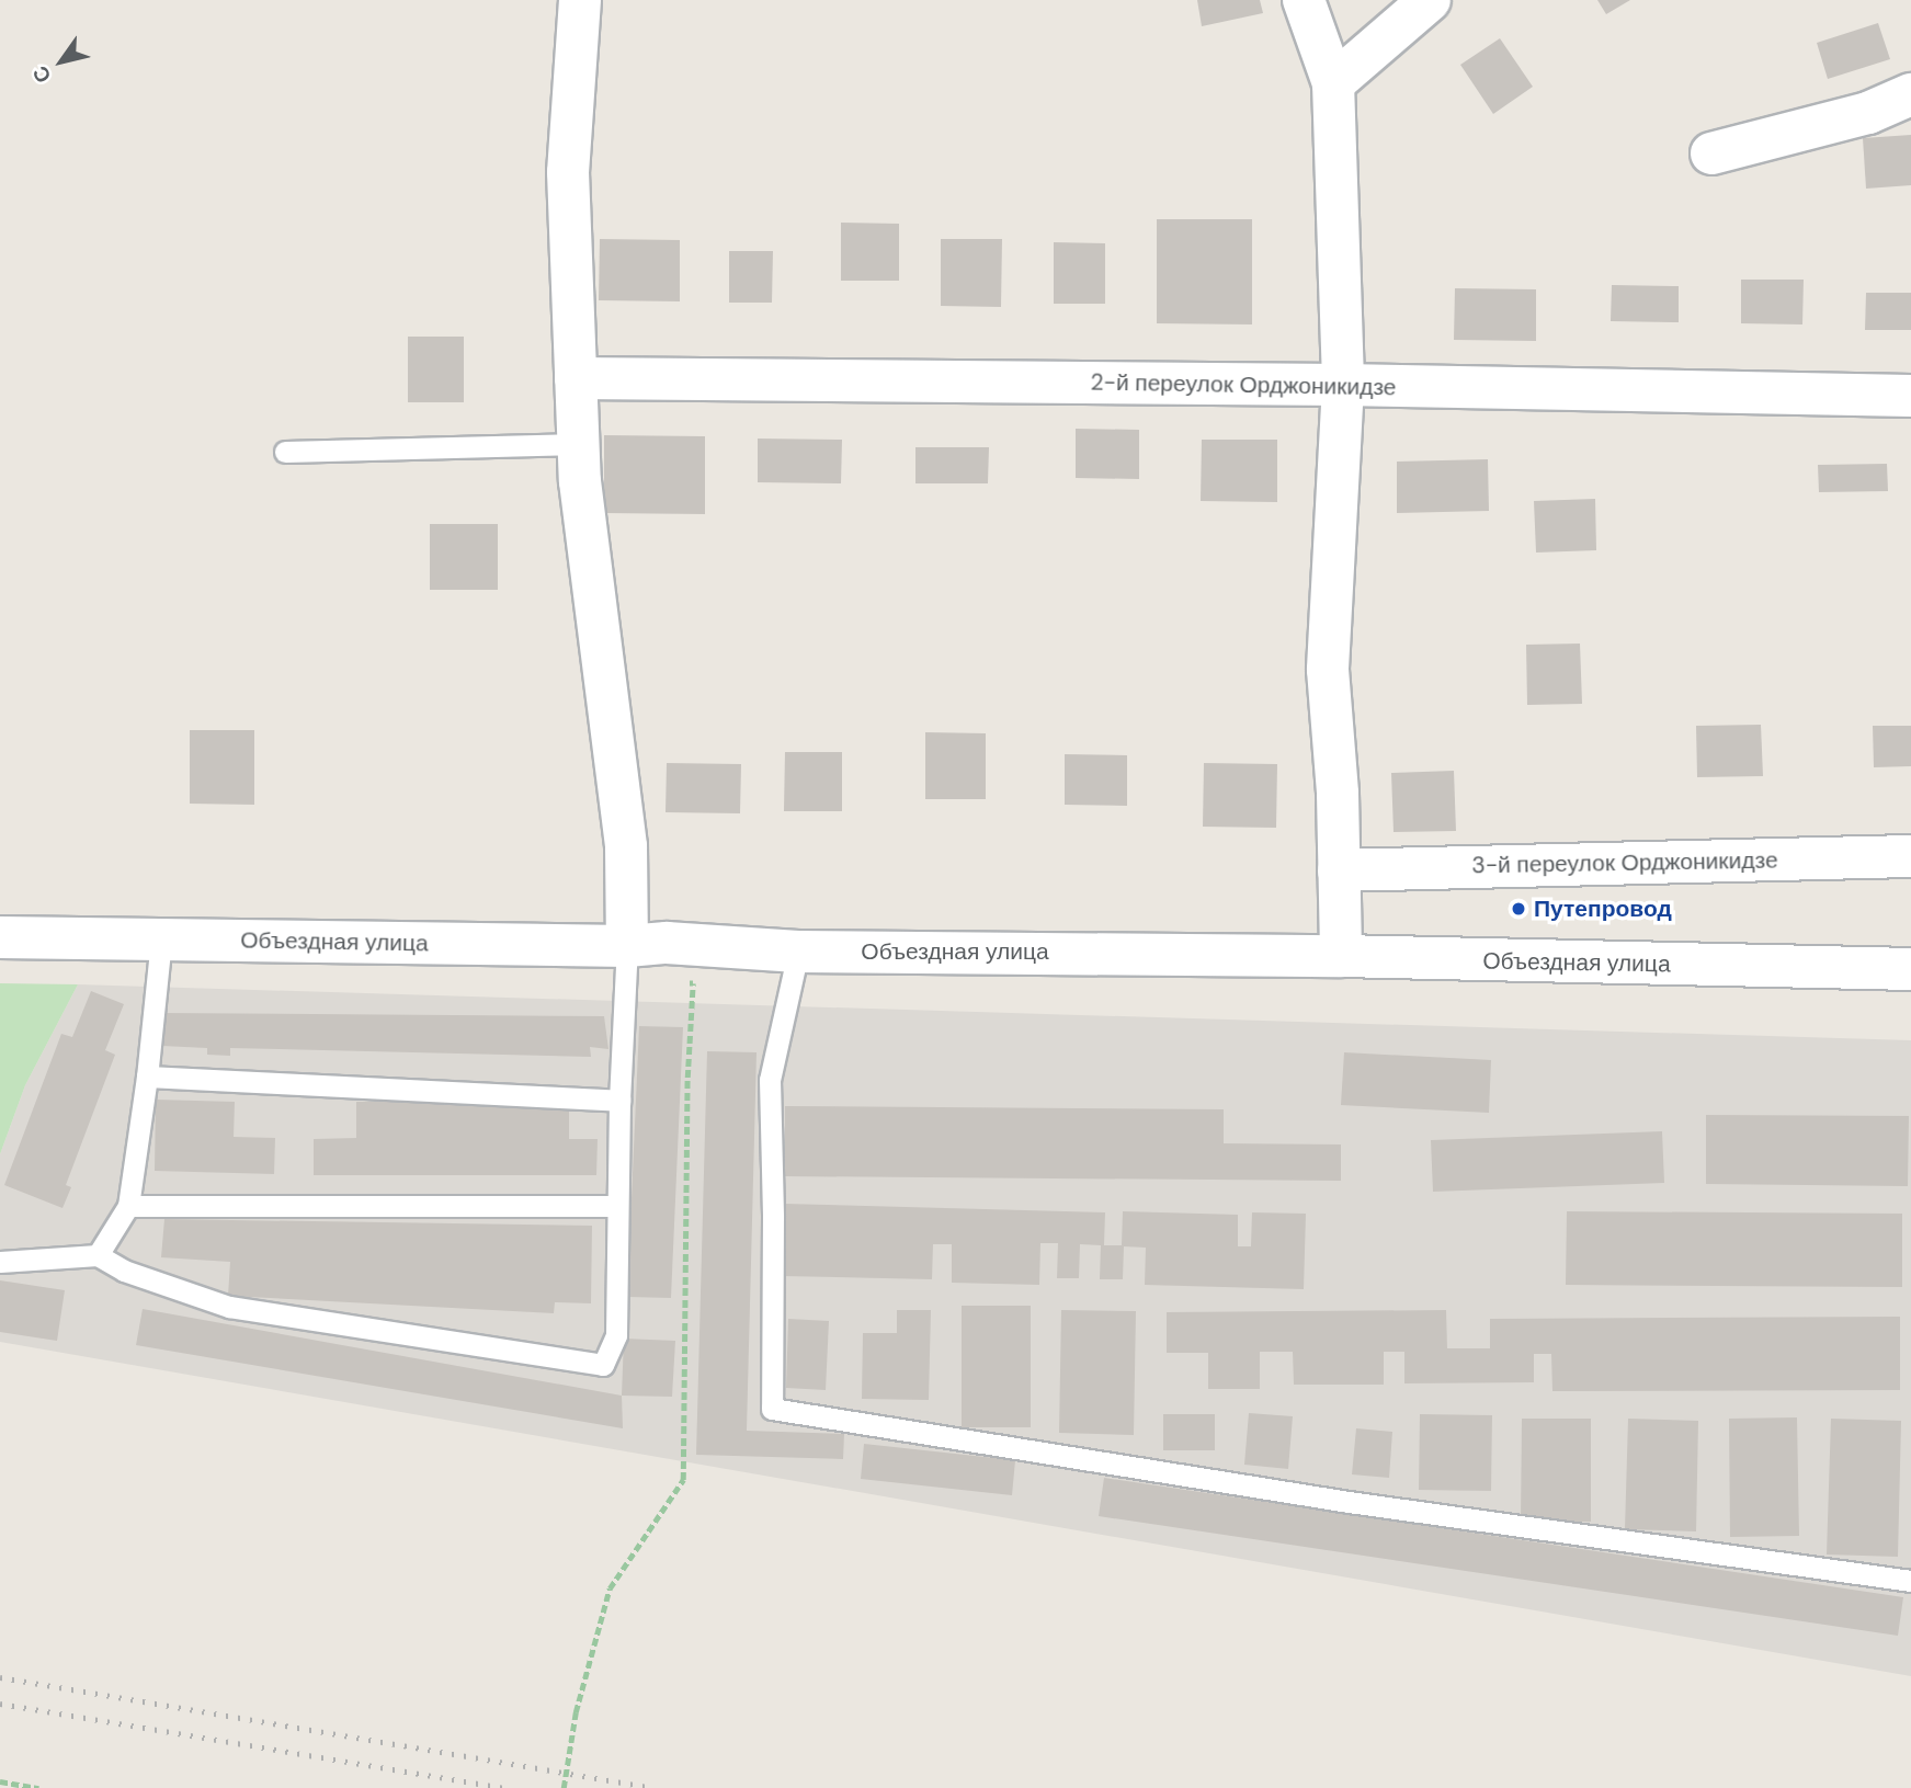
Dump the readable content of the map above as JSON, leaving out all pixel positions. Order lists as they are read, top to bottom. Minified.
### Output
{"streets":{"street":["2-й переулок Орджоникидзе","3-й переулок Орджоникидзе","Объездная улица"]},"places":["Путепровод"],"north":"bottom left"}
